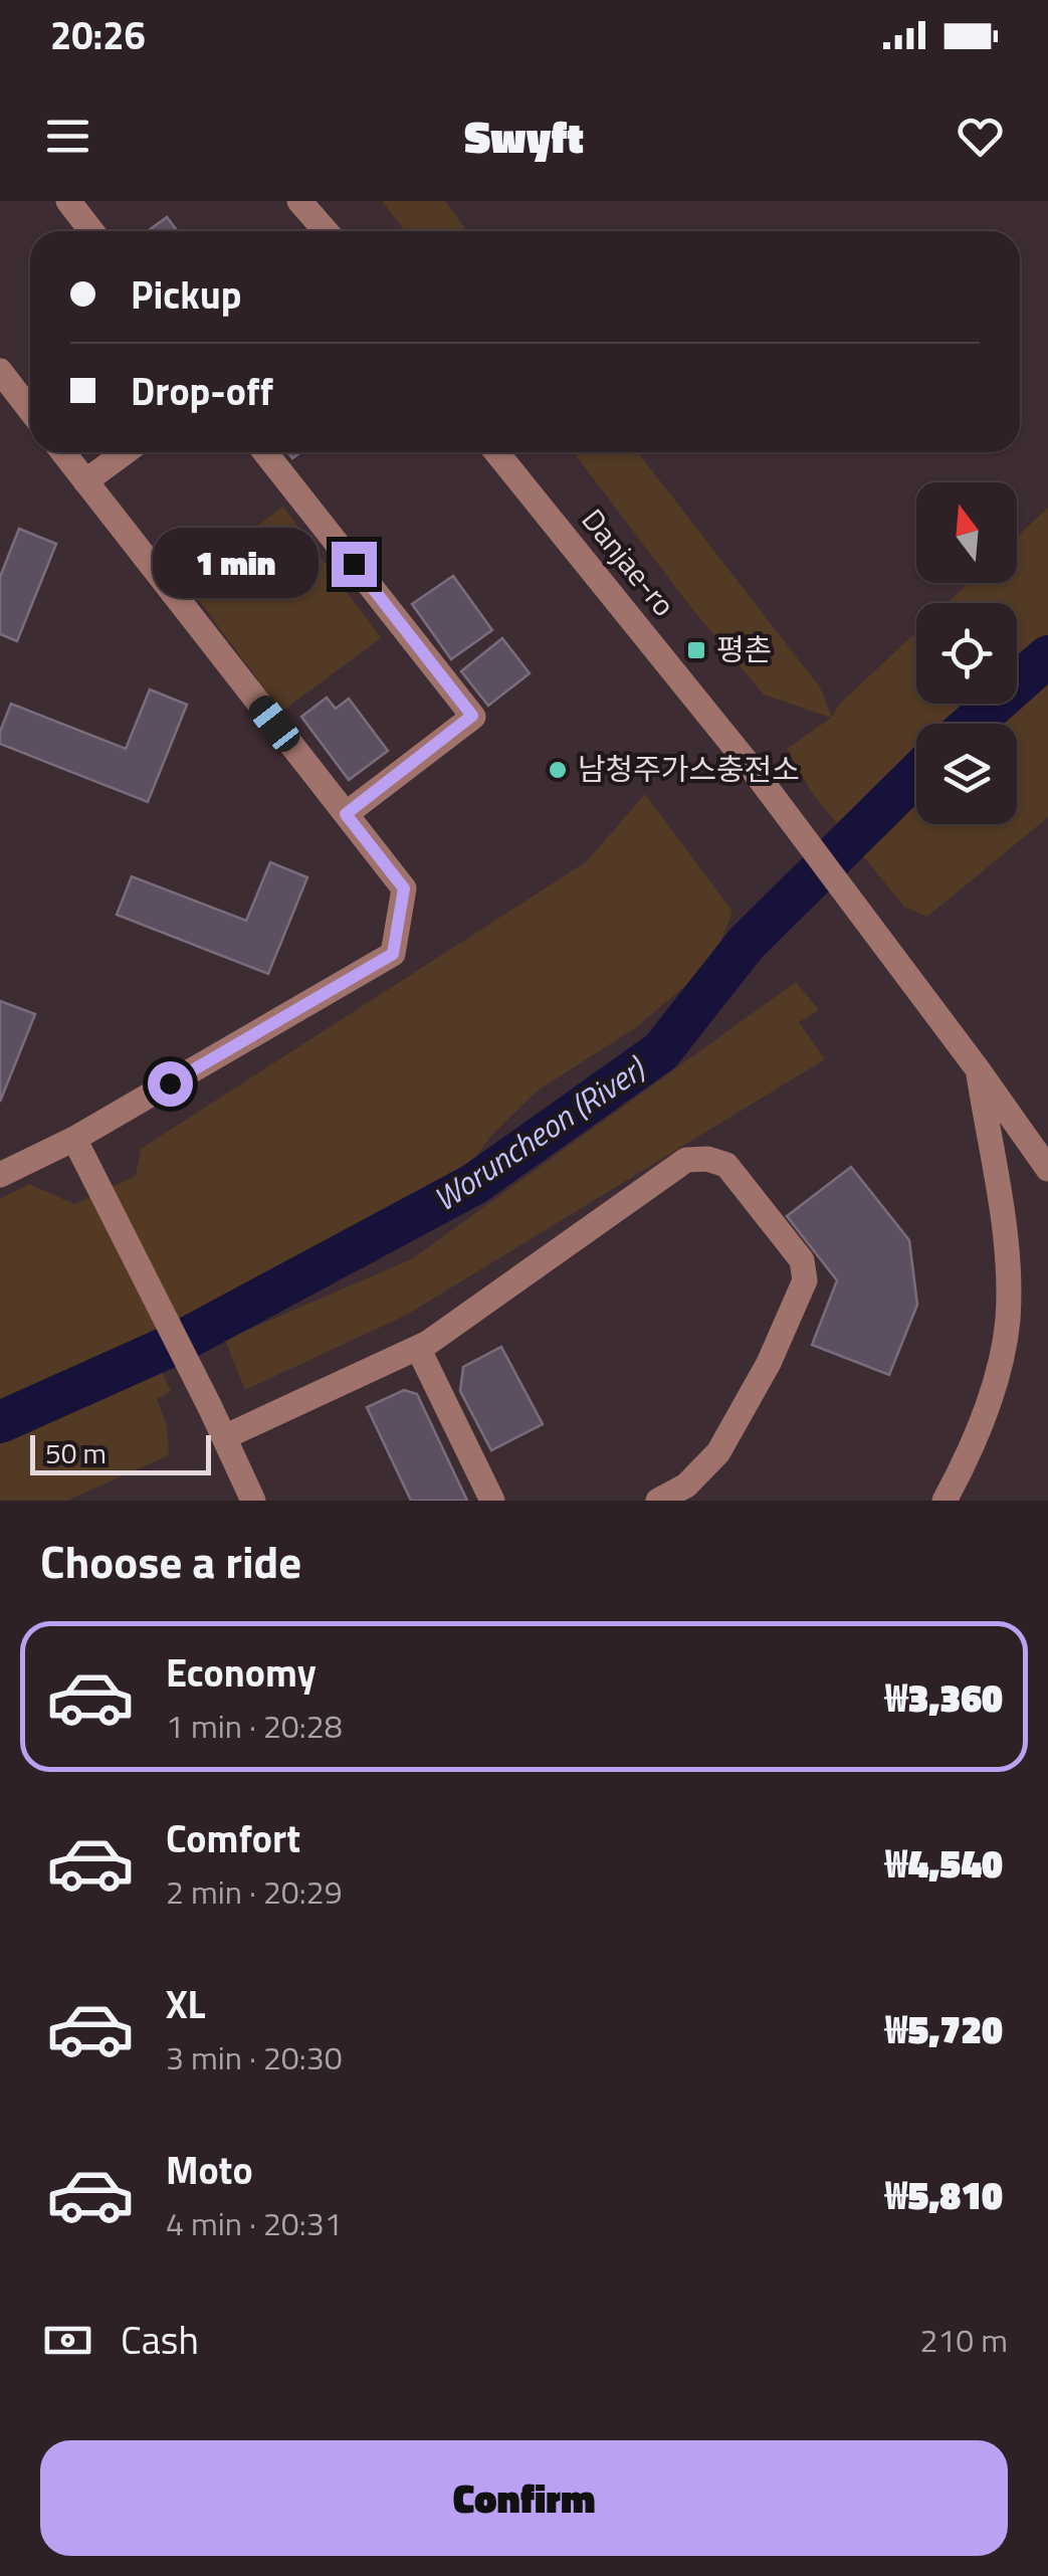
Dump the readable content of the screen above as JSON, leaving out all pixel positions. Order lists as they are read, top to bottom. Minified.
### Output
{"streets":{"street":["Danjae-ro"]},"water":["Woruncheon (River)"],"places":{"transit":["평촌"],"other":["남청주가스충전소"]},"scale_bar":"50 m","north":"top","page":{"status":"20:26","header":"Swyft","banner":["Pickup","Drop-off"],"bubble":"1 min","scale":"50 m","heading":"Choose a ride","list":[{"name":"Economy","note":"1 min · 20:28","value":"₩3,360"},{"name":"Comfort","note":"2 min · 20:29","value":"₩4,540"},{"name":"XL","note":"3 min · 20:30","value":"₩5,720"},{"name":"Moto","note":"4 min · 20:31","value":"₩5,810"}],"pay":["Cash","210 m"],"buttons":"Confirm"}}
